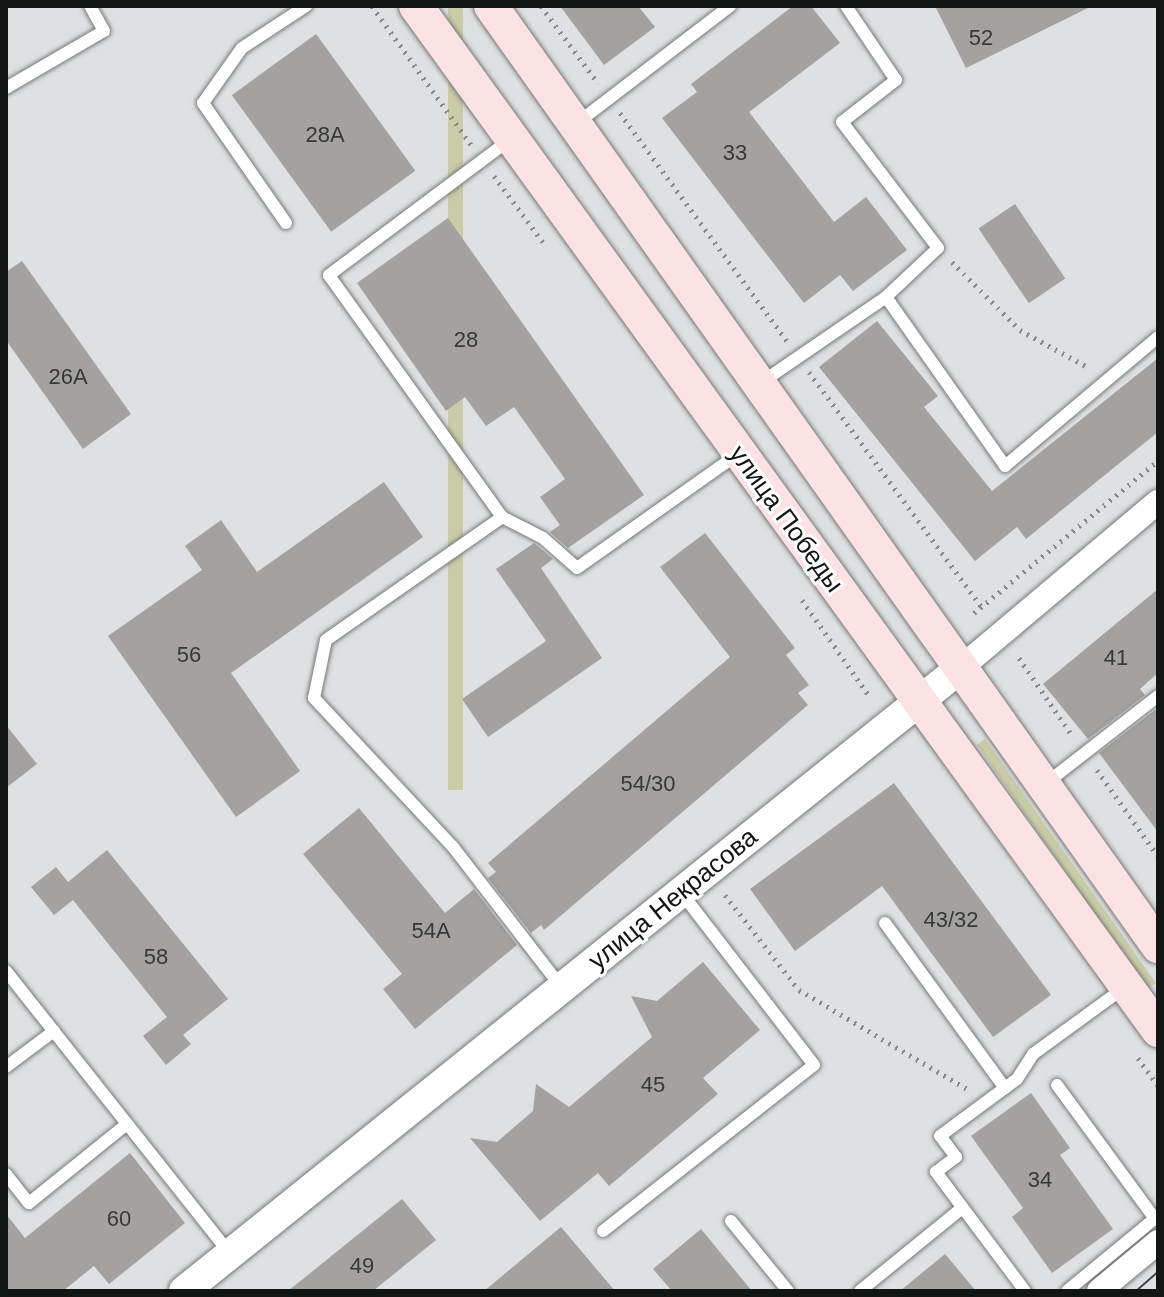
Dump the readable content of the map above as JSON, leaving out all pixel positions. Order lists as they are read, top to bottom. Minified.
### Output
{"streets":{"main road":["улица Победы"],"street":["улица Некрасова"]},"crossings":[["улица Победы","улица Некрасова"]],"house_numbers":["52","28А","33","28","26А","56","41","54/30","43/32","54А","58","45","34","60","49"]}
